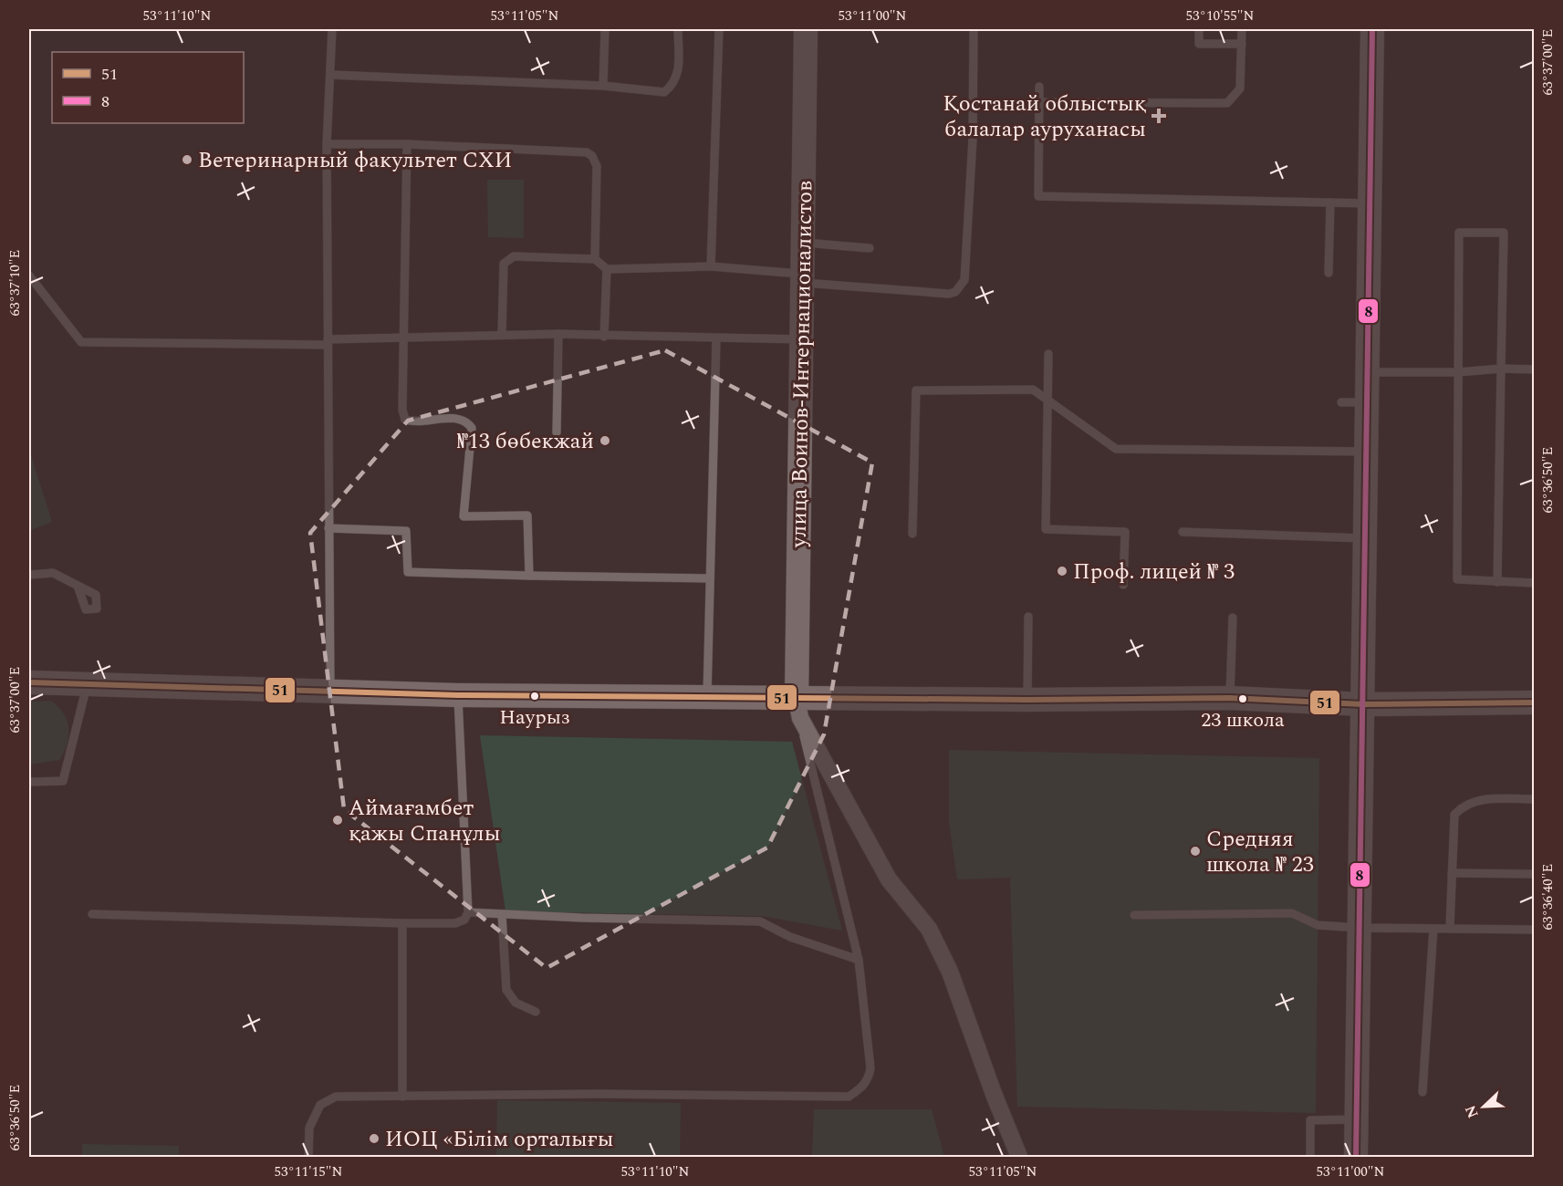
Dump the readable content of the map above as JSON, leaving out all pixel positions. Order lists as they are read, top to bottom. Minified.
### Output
{"streets":{"main road":["улица Воинов-Интернационалистов"]},"places":{"health":["Қостанай облыстық балалар ауруханасы"],"other":["Ветеринарный факультет СХИ","№13 бөбекжай","Проф. лицей № 3","Наурыз","23 школа","Аймағамбет қажы Спанұлы","Средняя школа № 23","ИОЦ «Білім орталығы"]},"lines":["transit line 8","transit line 51"],"legend":["51","8"],"north":"bottom left","coordinates":["53°11'10\"N","53°11'05\"N","53°11'00\"N","53°10'55\"N","63°37'00\"E","63°37'10\"E","63°36'50\"E","63°36'40\"E","53°11'15\"N"]}
